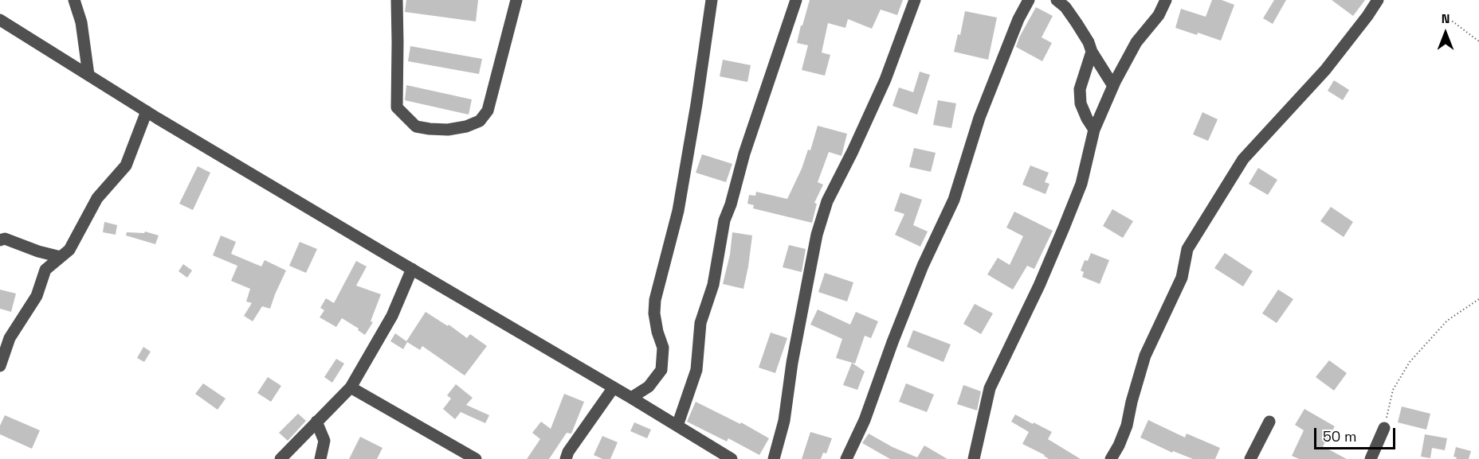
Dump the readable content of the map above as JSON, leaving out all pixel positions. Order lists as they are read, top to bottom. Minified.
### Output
{"scale_bar":"50 m","north":"top"}
